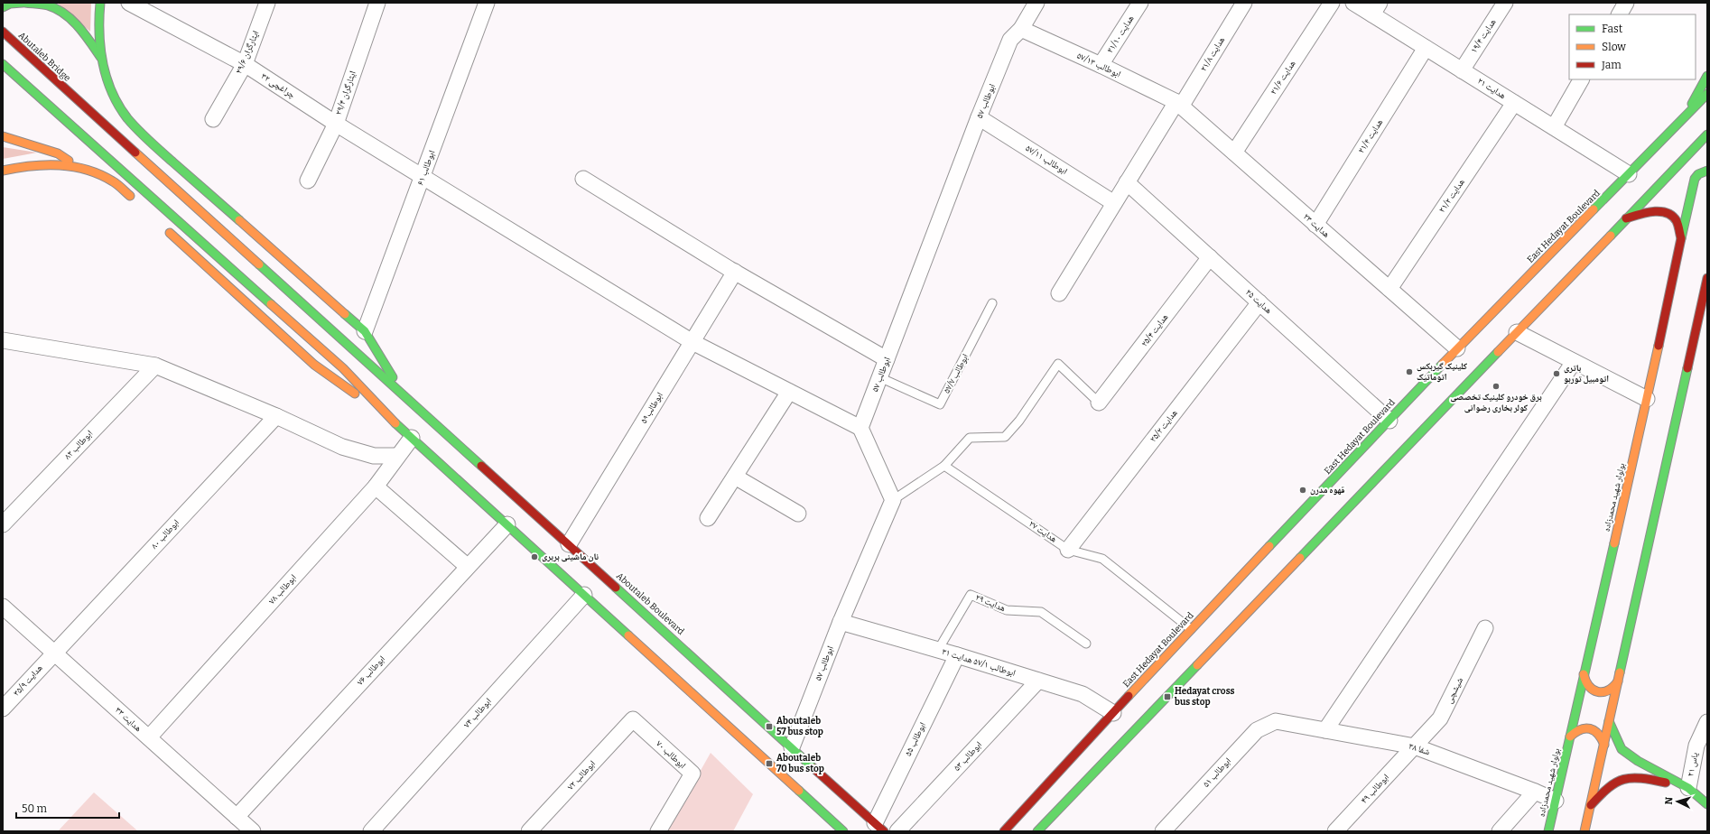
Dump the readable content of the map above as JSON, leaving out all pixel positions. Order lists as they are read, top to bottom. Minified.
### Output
{"streets":{"main road":["Abutaleb Bridge","East Hedayat Boulevard","بولوار شهید محمدزاده","Aboutaleb Boulevard"],"street":["هدایت ۲۱/۱۰","هدایت ۱۹/۴","ایثارگران ۲۹/۶","هدایت ۲۱/۸","ابوطالب ۵۷/۱۳","هدایت ۲۱/۶","چراغچی ۳۲","هدایت ۲۱","ایثارگران ۲۹/۴","ابوطالب ۵۷","هدایت ۲۱/۴","ابوطالب ۵۷/۱۱","ابوطالب ۶۱","هدایت ۲۱/۲","هدایت ۲۳","هدایت ۲۵","هدایت ۲۵/۴","ابوطالب۵۹","هدایت ۲۵/۲","ابوطالب ۸۲","ابوطالب ۸۰","ابوطالب ۷۸","ابوطالب ۵۷/۱ هدایت ۳۱","ابوطالب ۷۶","هدایت ۳۵/۹","شیشچی","ابوطالب ۷۴","هدایت ۳۳","ابوطالب ۵۵","شفا ۳۸","ابوطالب ۷۰","ابوطالب ۵۳","یاس ۲۱","ابوطالب ۵۱","ابوطالب ۷۲","ابوطالب ۴۹"],"lane":["ابوطالب ۵۷/۷","هدایت ۲۷","هدایت ۲۹"]},"crossings":[["هدایت ۲۱/۱۰","ابوطالب ۵۷/۱۳"],["هدایت ۱۹/۴","هدایت ۲۱"],["ایثارگران ۲۹/۶","چراغچی ۳۲"],["هدایت ۲۱/۸","ابوطالب ۵۷/۱۳"],["هدایت ۲۱/۸","ابوطالب ۵۷/۱۱"],["هدایت ۲۱/۸","هدایت ۲۳"],["هدایت ۲۱/۸","هدایت ۲۵"],["Abutaleb Bridge","Aboutaleb Boulevard"],["ابوطالب ۵۷/۱۳","ابوطالب ۵۷"],["ابوطالب ۵۷/۱۳","هدایت ۲۳"],["هدایت ۲۱/۶","هدایت ۲۳"],["چراغچی ۳۲","ایثارگران ۲۹/۴"],["چراغچی ۳۲","ابوطالب ۵۷"],["چراغچی ۳۲","ابوطالب ۶۱"],["چراغچی ۳۲","ابوطالب۵۹"],["هدایت ۲۱","هدایت ۲۱/۴"],["هدایت ۲۱","هدایت ۲۱/۲"],["هدایت ۲۱","East Hedayat Boulevard"],["ابوطالب ۵۷","ابوطالب ۵۷/۱۱"],["ابوطالب ۵۷","ابوطالب ۵۷/۷"],["ابوطالب ۵۷","Aboutaleb Boulevard"],["ابوطالب ۵۷","ابوطالب ۵۷/۱ هدایت ۳۱"],["هدایت ۲۱/۴","هدایت ۲۳"],["هدایت ۲۱/۲","هدایت ۲۳"],["هدایت ۲۳","East Hedayat Boulevard"],["East Hedayat Boulevard","هدایت ۲۵"],["East Hedayat Boulevard","هدایت ۲۷"],["East Hedayat Boulevard","ابوطالب ۵۷/۱ هدایت ۳۱"],["هدایت ۲۵","هدایت ۲۵/۴"],["هدایت ۲۵","هدایت ۲۵/۲"],["ابوطالب۵۹","Aboutaleb Boulevard"],["هدایت ۲۵/۲","هدایت ۲۷"],["بولوار شهید محمدزاده","شفا ۳۸"],["ابوطالب ۸۰","هدایت ۳۵/۹"],["ابوطالب ۸۰","هدایت ۳۳"],["ابوطالب ۷۸","هدایت ۳۳"],["هدایت ۲۹","ابوطالب ۵۷/۱ هدایت ۳۱"],["Aboutaleb Boulevard","ابوطالب ۵۵"],["ابوطالب ۵۷/۱ هدایت ۳۱","ابوطالب ۵۵"],["ابوطالب ۵۷/۱ هدایت ۳۱","ابوطالب ۵۳"],["ابوطالب ۷۶","هدایت ۳۳"],["هدایت ۳۵/۹","هدایت ۳۳"],["شیشچی","شفا ۳۸"],["شیشچی","ابوطالب ۴۹"],["شفا ۳۸","ابوطالب ۵۱"],["شفا ۳۸","ابوطالب ۴۹"],["ابوطالب ۷۰","ابوطالب ۷۲"]],"places":{"other":["کلینیک گیربکس اتوماتیک","باتری اتومبیل توربو","برق خودرو کلینیک تخصصی کولر بخاری رضوانی","قهوه مدرن","نان ماشینی بربری"],"transit":["Hedayat cross bus stop","Aboutaleb 57 bus stop","Aboutaleb 70 bus stop"]},"legend":["Fast","Slow","Jam"],"scale_bar":"50 m","north":"left"}
